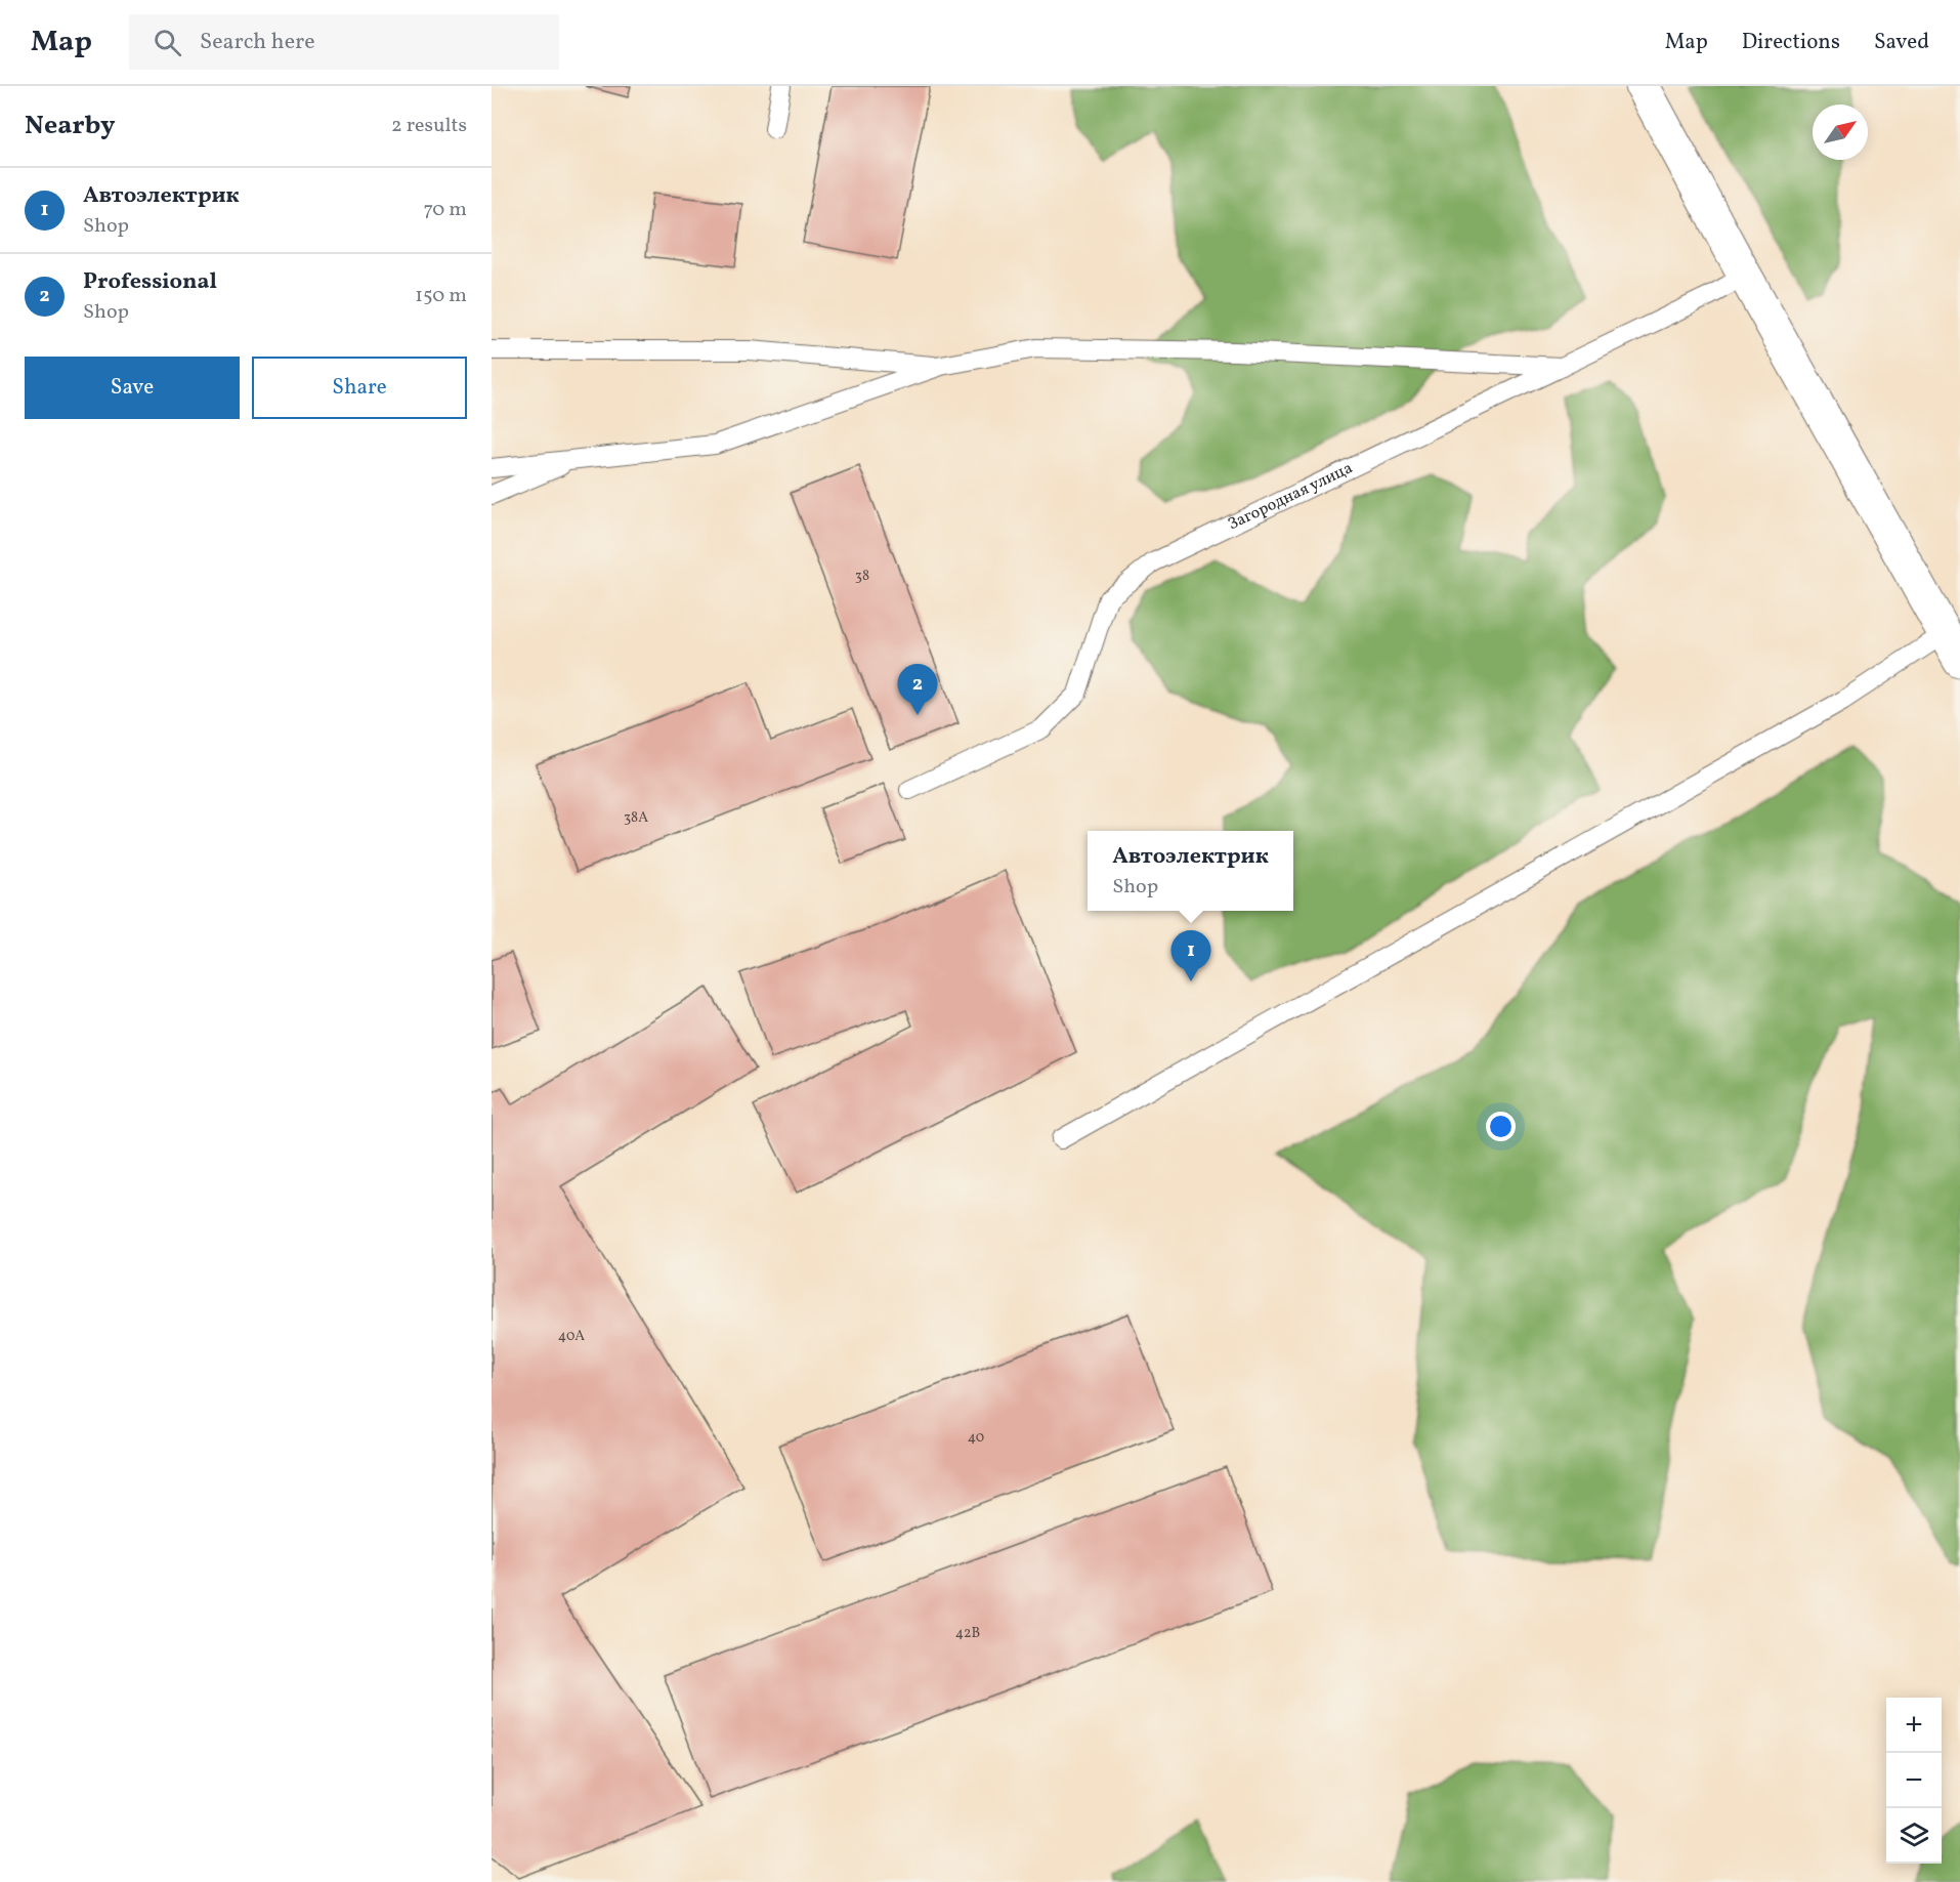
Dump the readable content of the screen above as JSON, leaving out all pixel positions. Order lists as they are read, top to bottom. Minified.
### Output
{"streets":{"lane":["Загородная улица"]},"house_numbers":["38","38А","40А","40","42В"],"north":"top right","page":{"header":"Map","search":"Search here","nav":["Map","Directions","Saved"],"heading":["Nearby","2 results"],"list":[{"mark":"1","name":"Автоэлектрик","note":"Shop","value":"70 m"},{"mark":"2","name":"Professional","note":"Shop","value":"150 m"}],"buttons":["Save","Share"],"pins":["2","1"],"popup":["Автоэлектрик","Shop"],"map_buttons":["+","−"]}}
